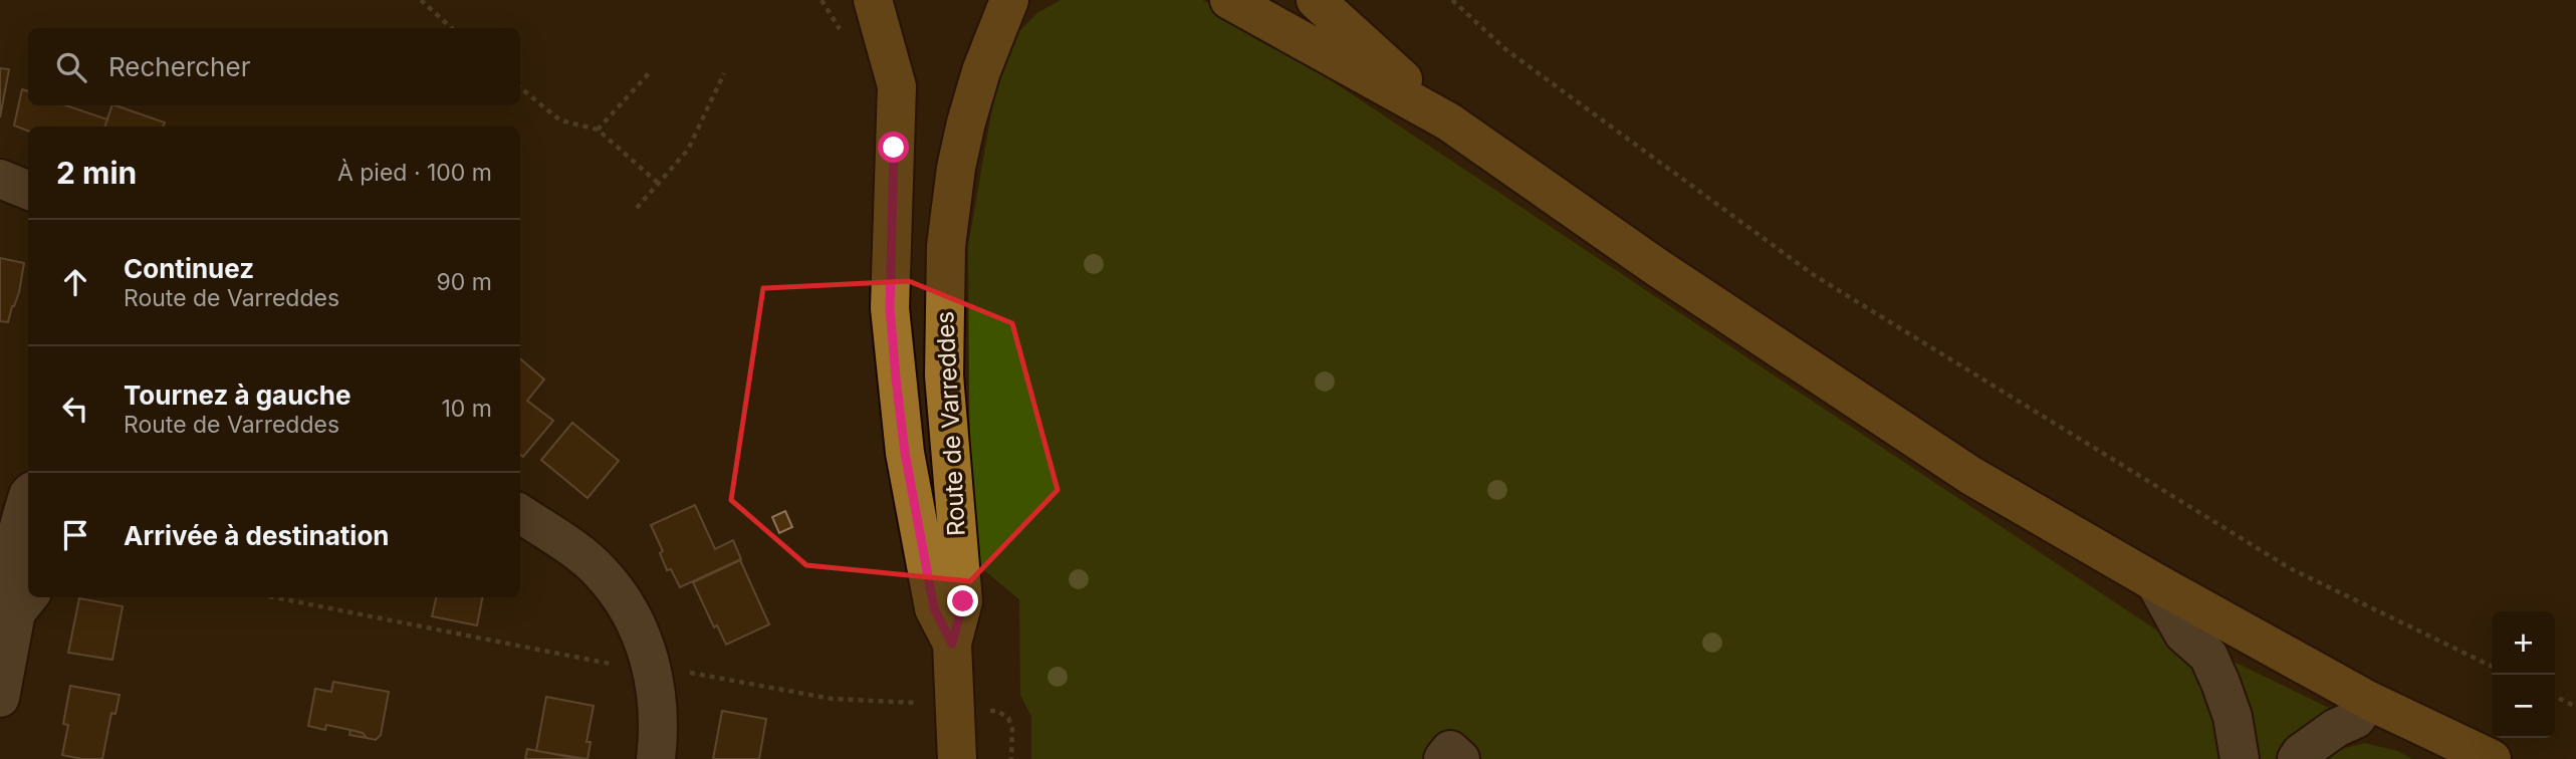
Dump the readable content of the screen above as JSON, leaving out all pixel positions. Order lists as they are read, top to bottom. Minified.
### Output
{"streets":{"main road":["Route de Varreddes"]},"page":{"search":"Rechercher","heading":["2 min","À pied · 100 m"],"list":[["Continuez","Route de Varreddes","90 m"],["Tournez à gauche","Route de Varreddes","10 m"],"Arrivée à destination"],"map_buttons":["+","−"]}}
